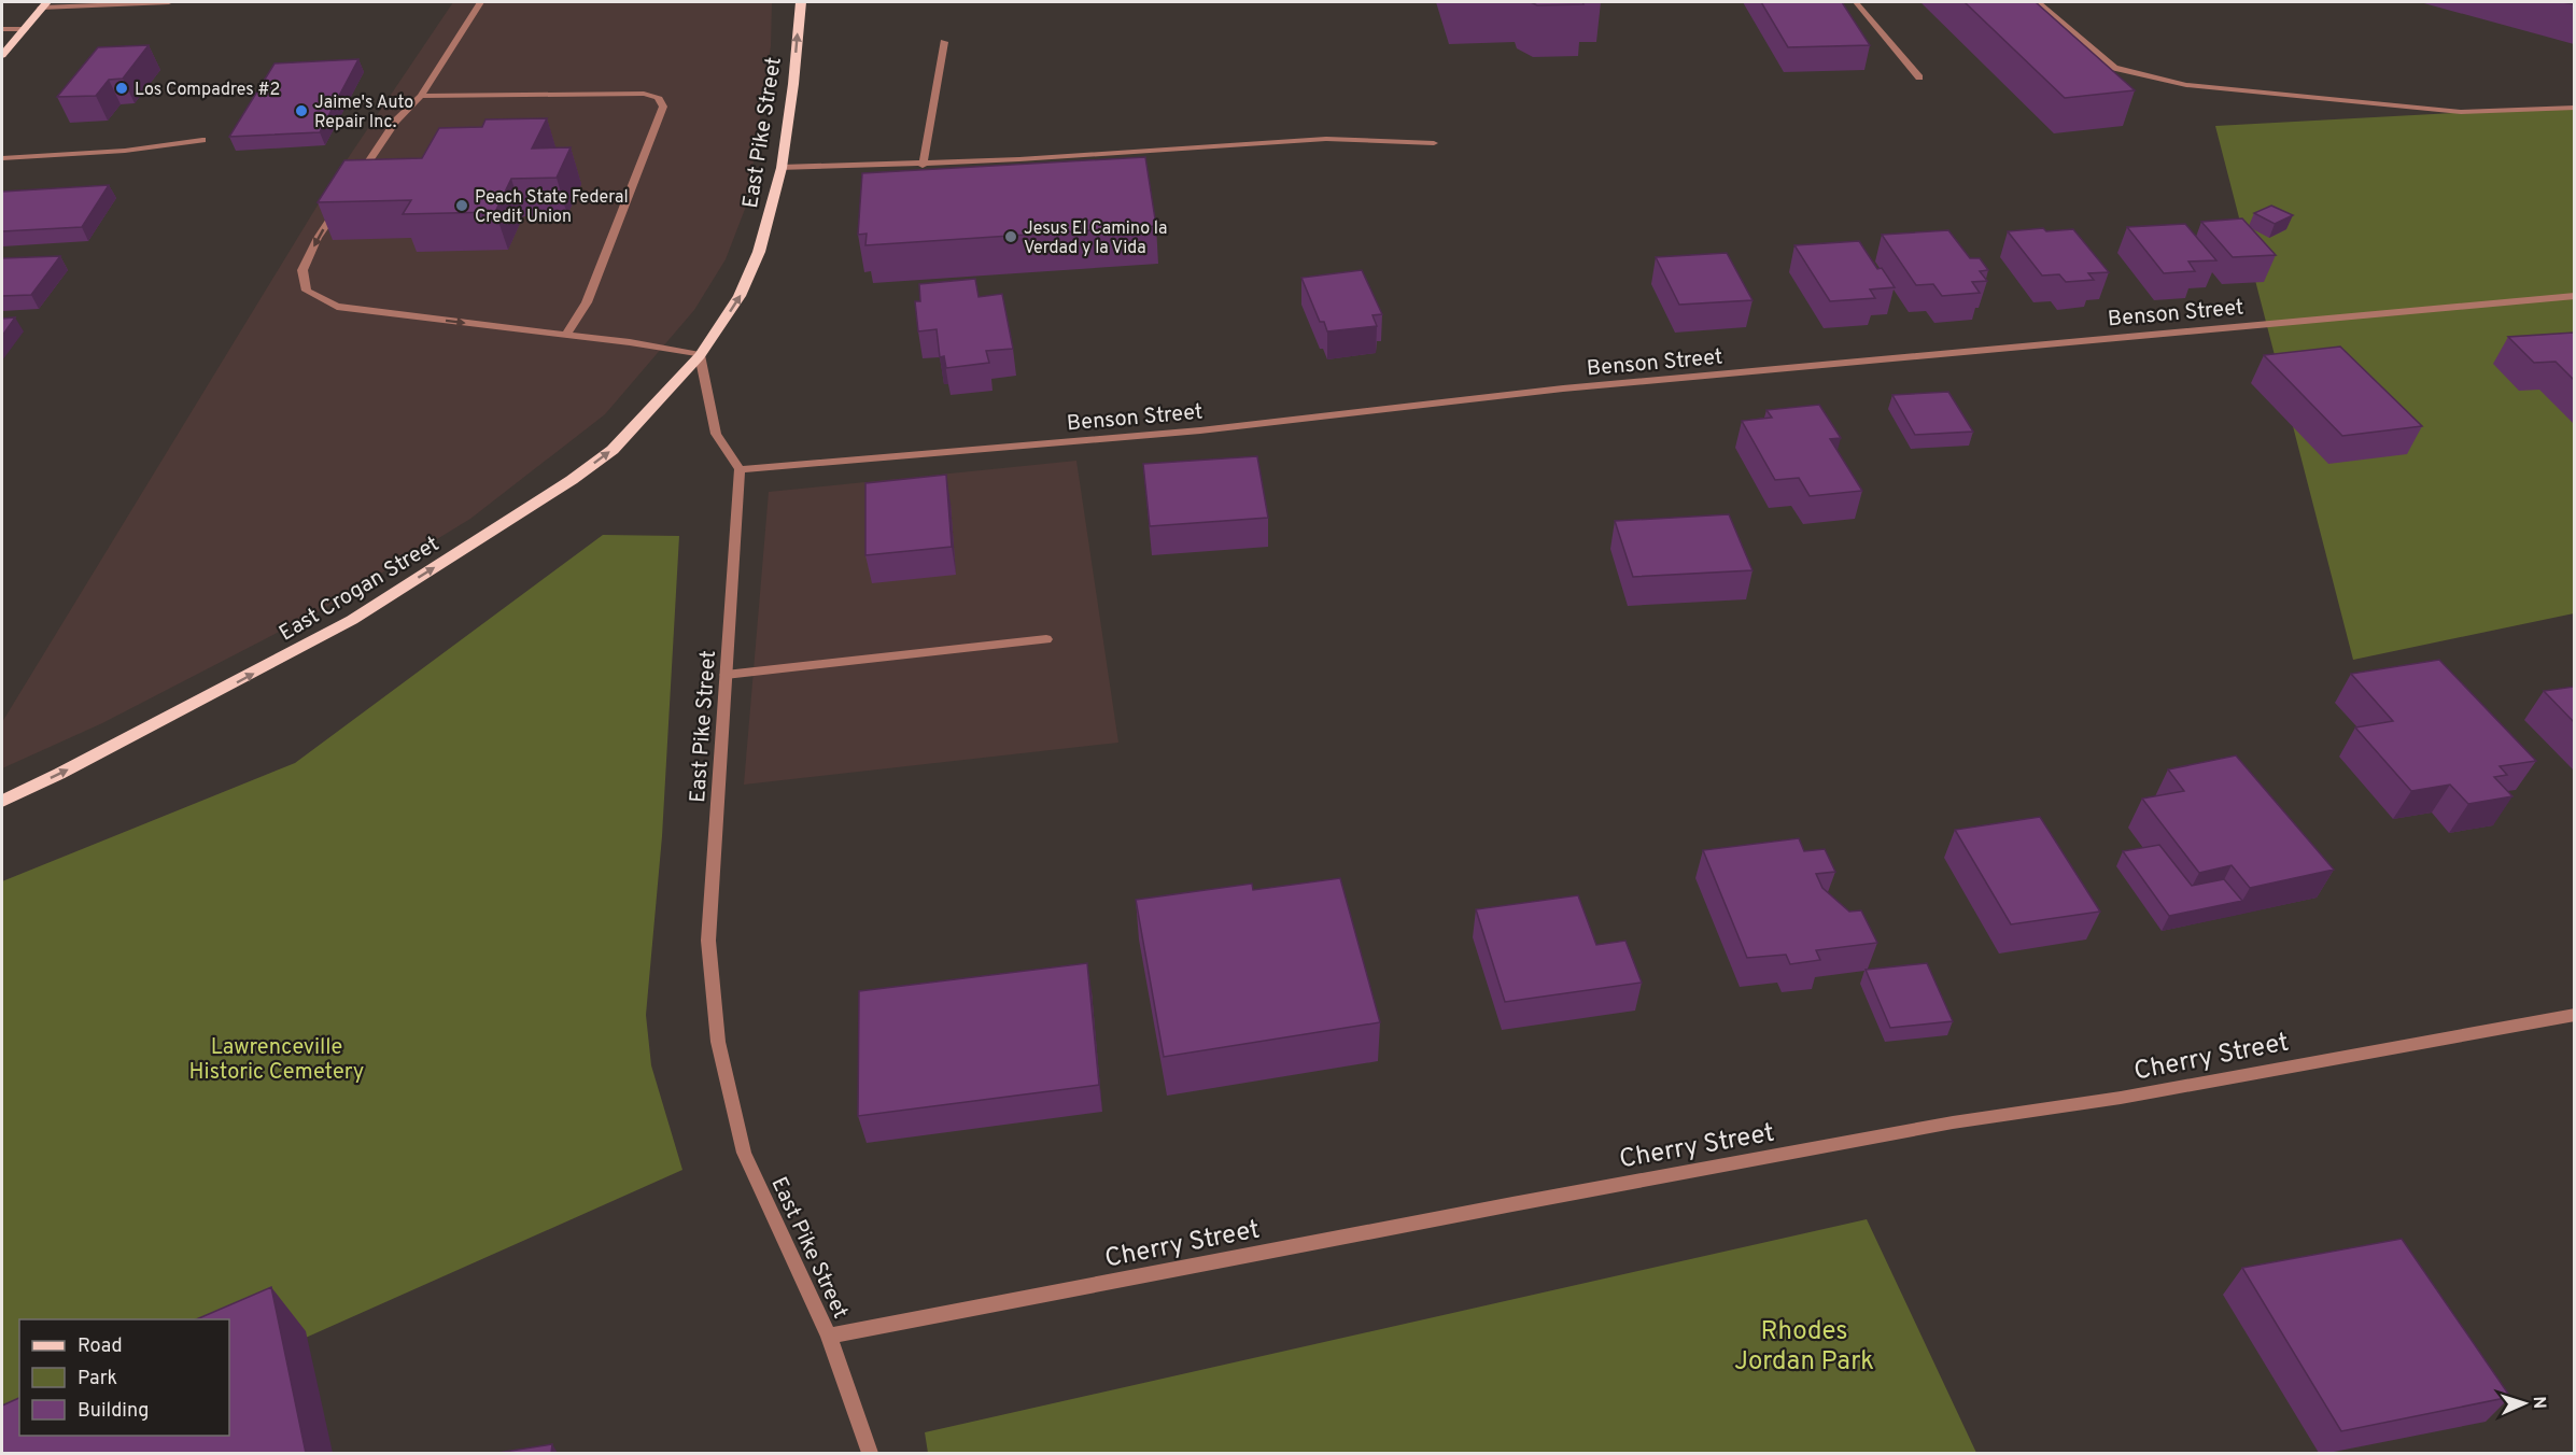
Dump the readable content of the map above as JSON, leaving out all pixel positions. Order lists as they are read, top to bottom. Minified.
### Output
{"streets":{"main road":["East Pike Street","East Crogan Street"],"street":["Benson Street","Cherry Street"]},"crossings":[["East Pike Street","Benson Street"],["East Pike Street","East Crogan Street"],["East Pike Street","Cherry Street"]],"one_way":["East Crogan Street"],"parks":["Lawrenceville Historic Cemetery","Rhodes Jordan Park"],"places":["Los Compadres #2","Jaime's Auto Repair Inc.","Peach State Federal Credit Union","Jesus El Camino la Verdad y la Vida"],"legend":["Road","Park","Building"],"north":"right"}
